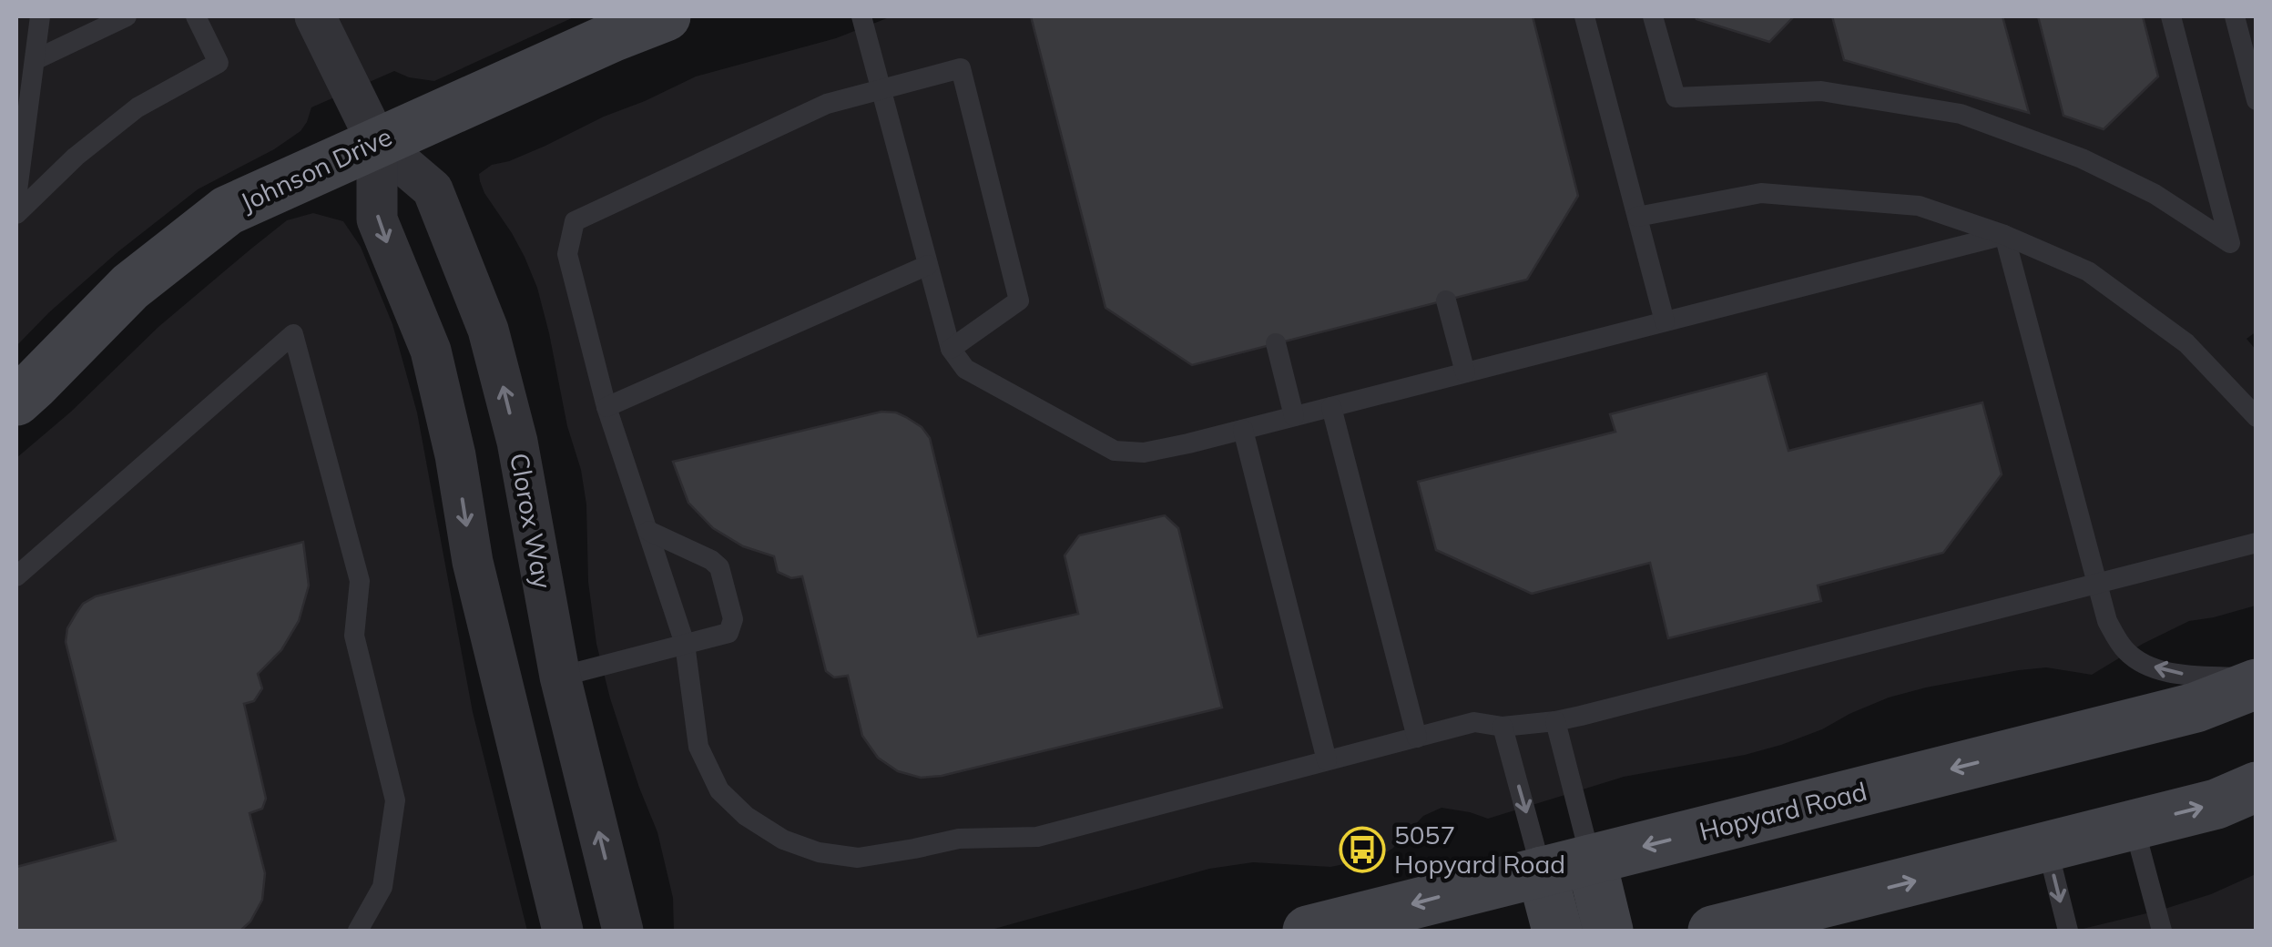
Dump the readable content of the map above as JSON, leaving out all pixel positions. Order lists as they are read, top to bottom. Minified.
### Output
{"streets":{"main road":["Johnson Drive","Hopyard Road"],"street":["Clorox Way"]},"crossings":[["Johnson Drive","Clorox Way"]],"places":{"bus stop":["5057 Hopyard Road"]}}
